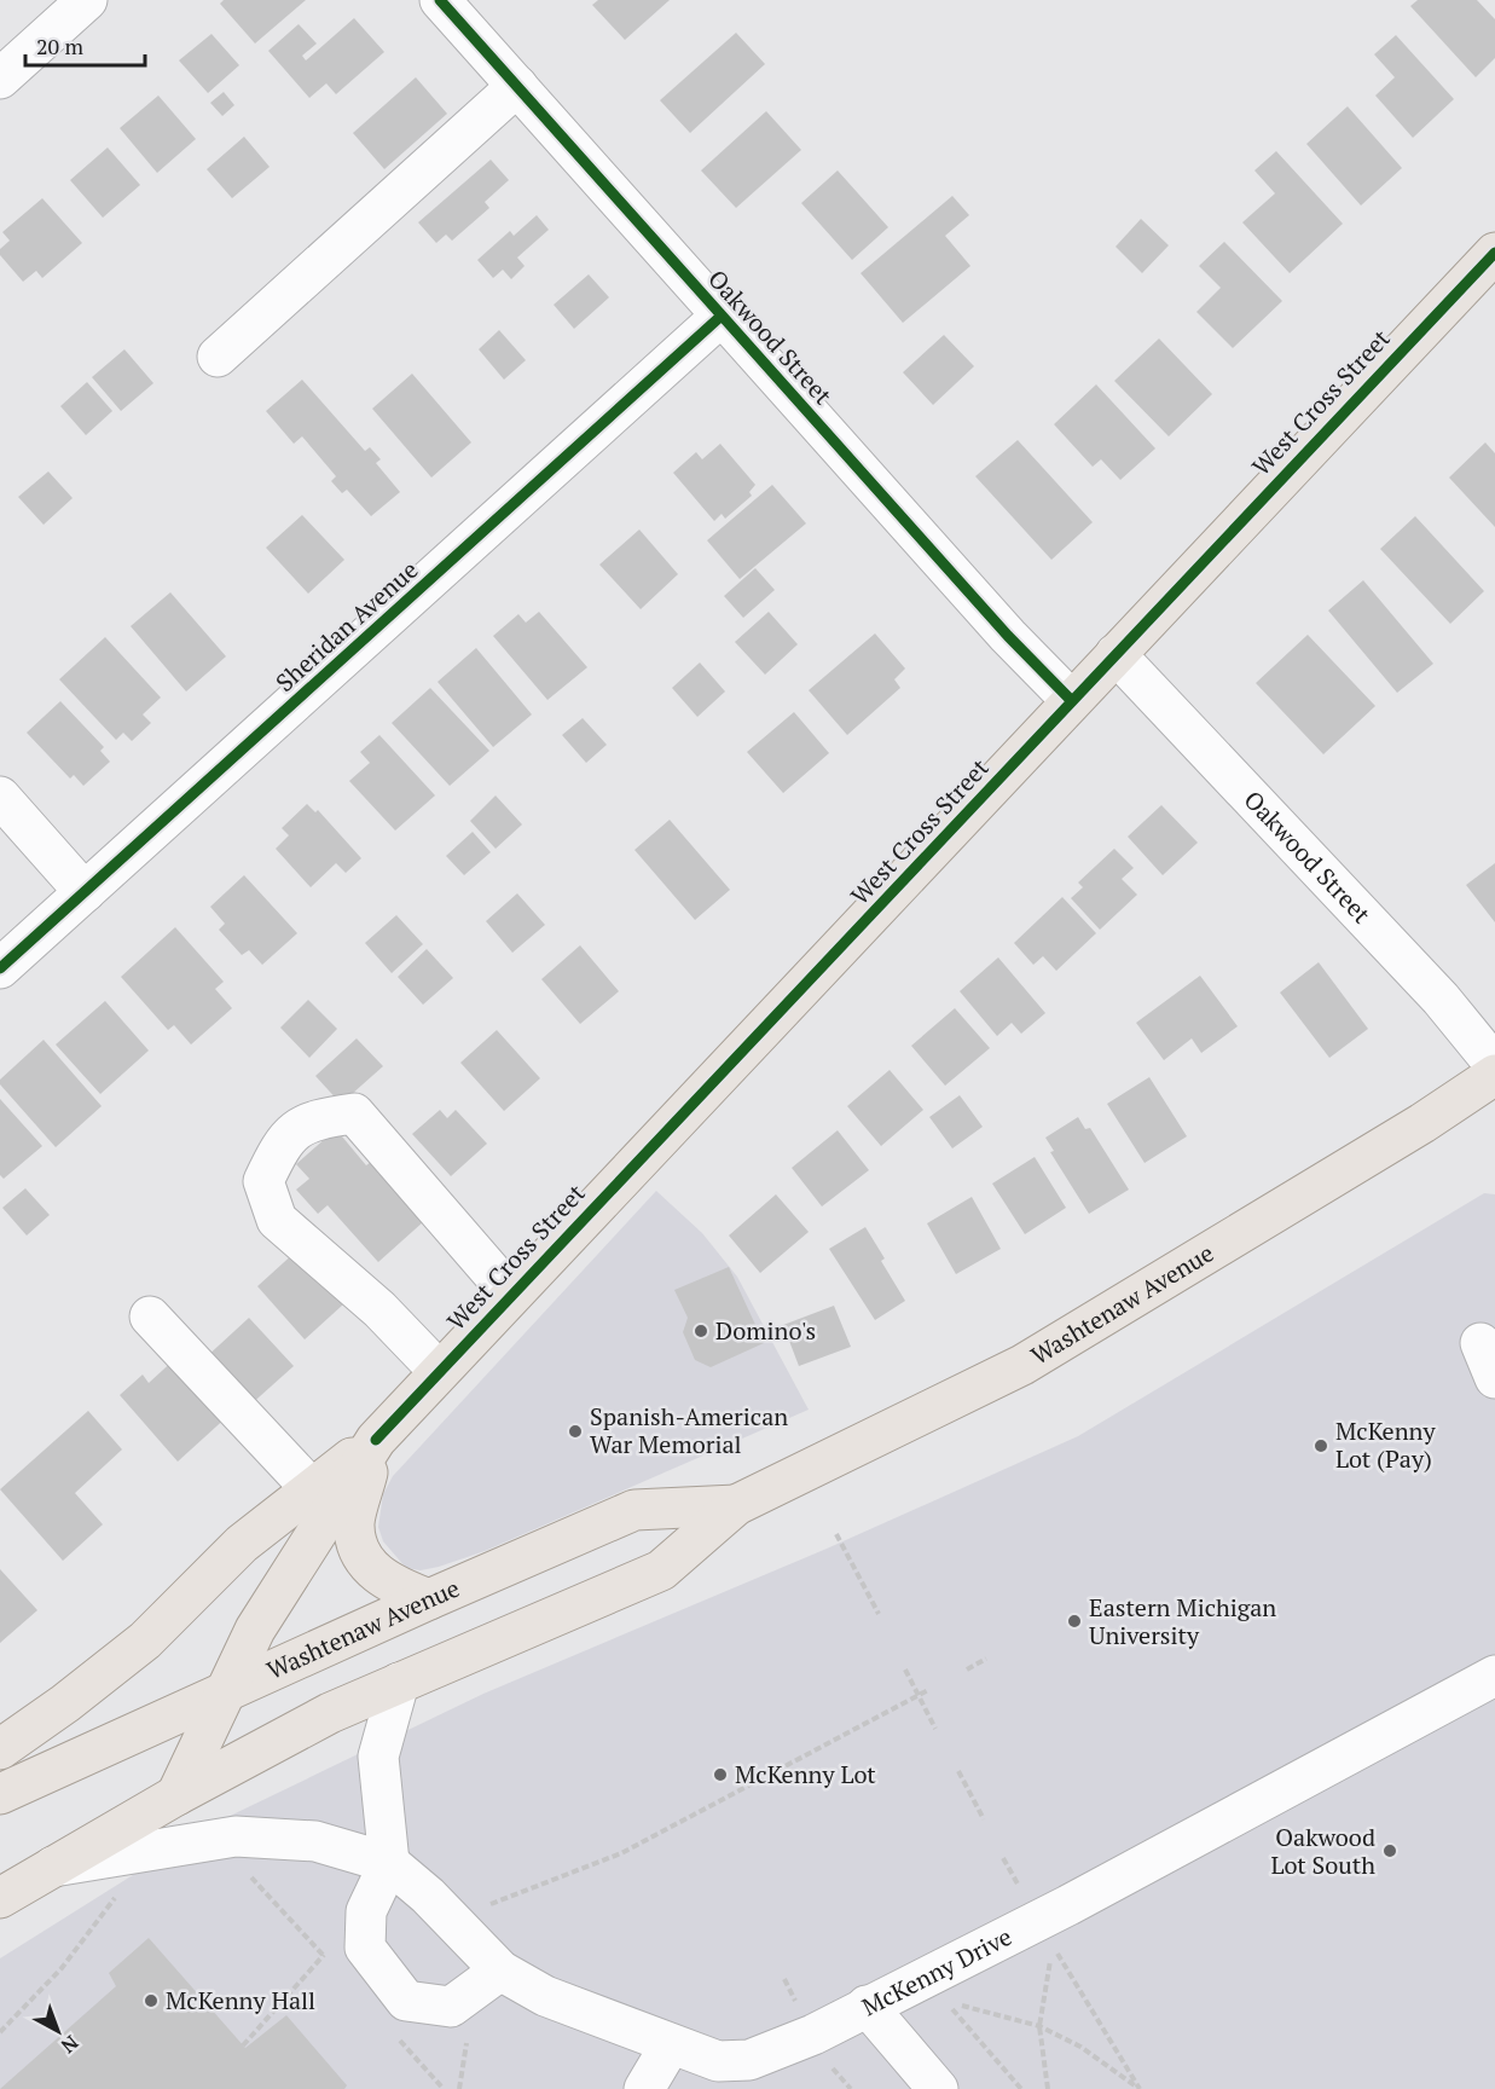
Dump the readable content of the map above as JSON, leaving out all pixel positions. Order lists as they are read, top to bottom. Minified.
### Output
{"streets":{"main road":["West Cross Street","Washtenaw Avenue"],"street":["Oakwood Street","Sheridan Avenue","McKenny Drive"]},"crossings":[["Oakwood Street","West Cross Street"],["Oakwood Street","Sheridan Avenue"],["West Cross Street","Washtenaw Avenue"]],"places":["Domino's","Spanish-American War Memorial","McKenny Lot (Pay)","Eastern Michigan University","McKenny Lot","Oakwood Lot South","McKenny Hall"],"scale_bar":"20 m","north":"bottom right"}
